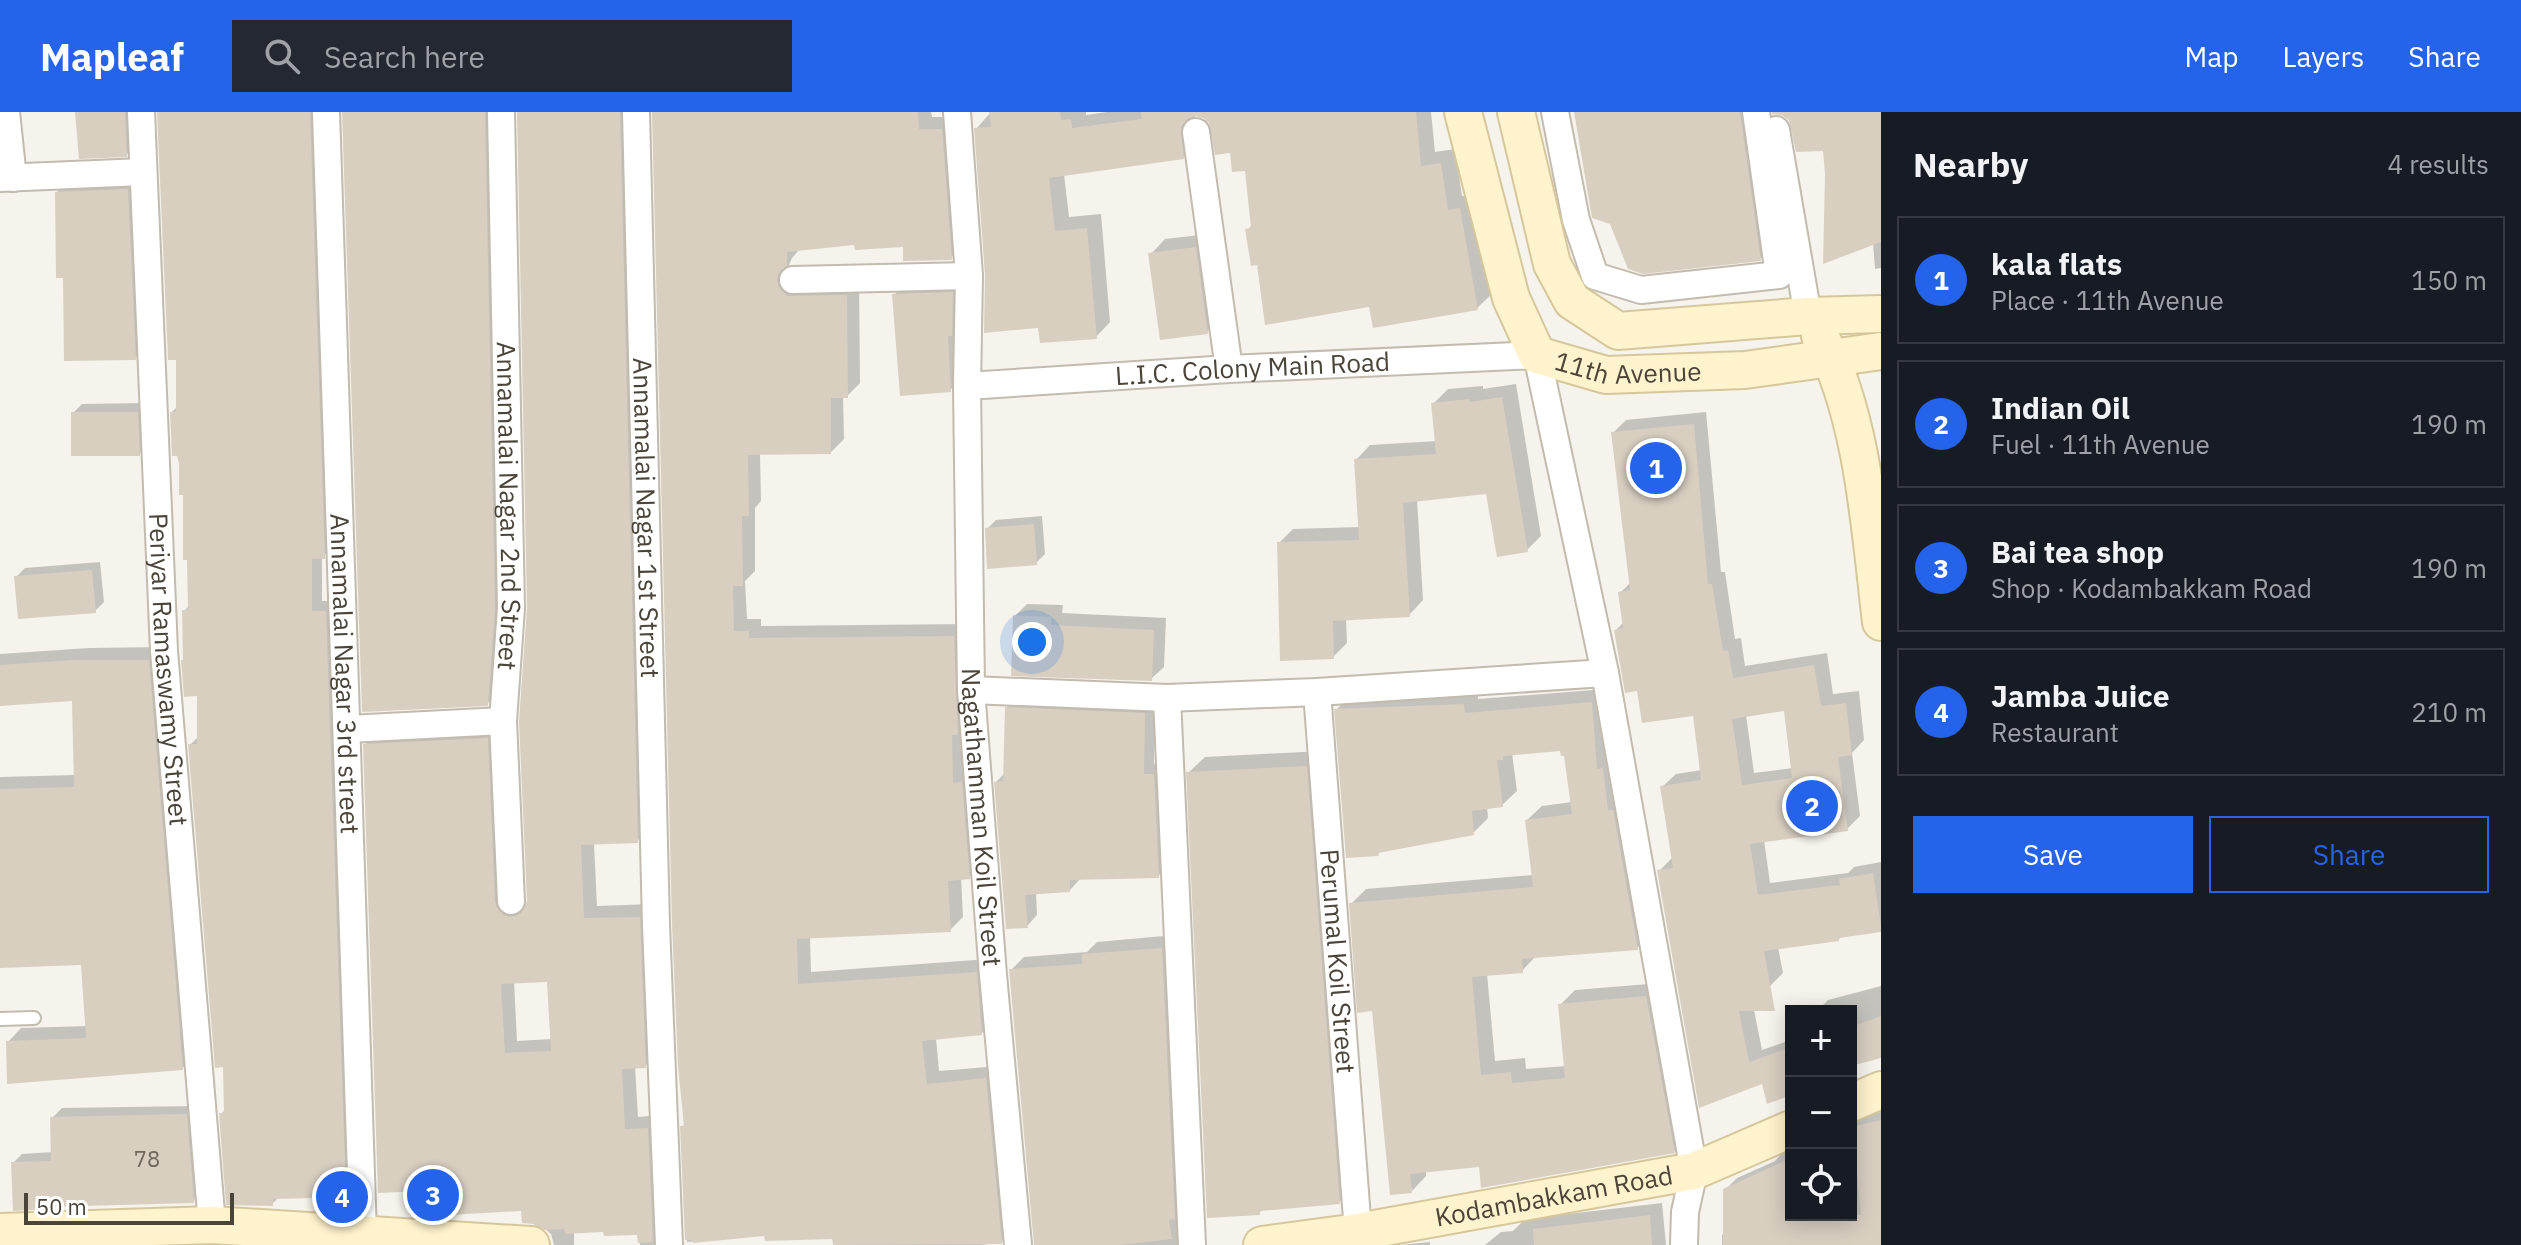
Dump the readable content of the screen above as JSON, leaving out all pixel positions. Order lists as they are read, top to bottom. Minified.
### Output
{"streets":{"main road":["11th Avenue","Kodambakkam Road"],"street":["L.I.C. Colony Main Road","Annamalai Nagar 2nd Street","Annamalai Nagar 1st Street","Periyar Ramaswamy Street","Annamalai Nagar 3rd street","Nagathamman Koil Street","Perumal Koil Street"]},"crossings":[["11th Avenue","L.I.C. Colony Main Road"],["L.I.C. Colony Main Road","Nagathamman Koil Street"],["Perumal Koil Street","Kodambakkam Road"]],"house_numbers":["78"],"scale_bar":"50 m","page":{"header":"Mapleaf","search":"Search here","nav":["Map","Layers","Share"],"heading":["Nearby","4 results"],"list":[{"mark":"1","name":"kala flats","note":"Place · 11th Avenue","value":"150 m"},{"mark":"2","name":"Indian Oil","note":"Fuel · 11th Avenue","value":"190 m"},{"mark":"3","name":"Bai tea shop","note":"Shop · Kodambakkam Road","value":"190 m"},{"mark":"4","name":"Jamba Juice","note":"Restaurant","value":"210 m"}],"pins":["1","2","3","4"],"buttons":["Save","Share"],"map_buttons":["+","−"],"scale":"50 m"}}
